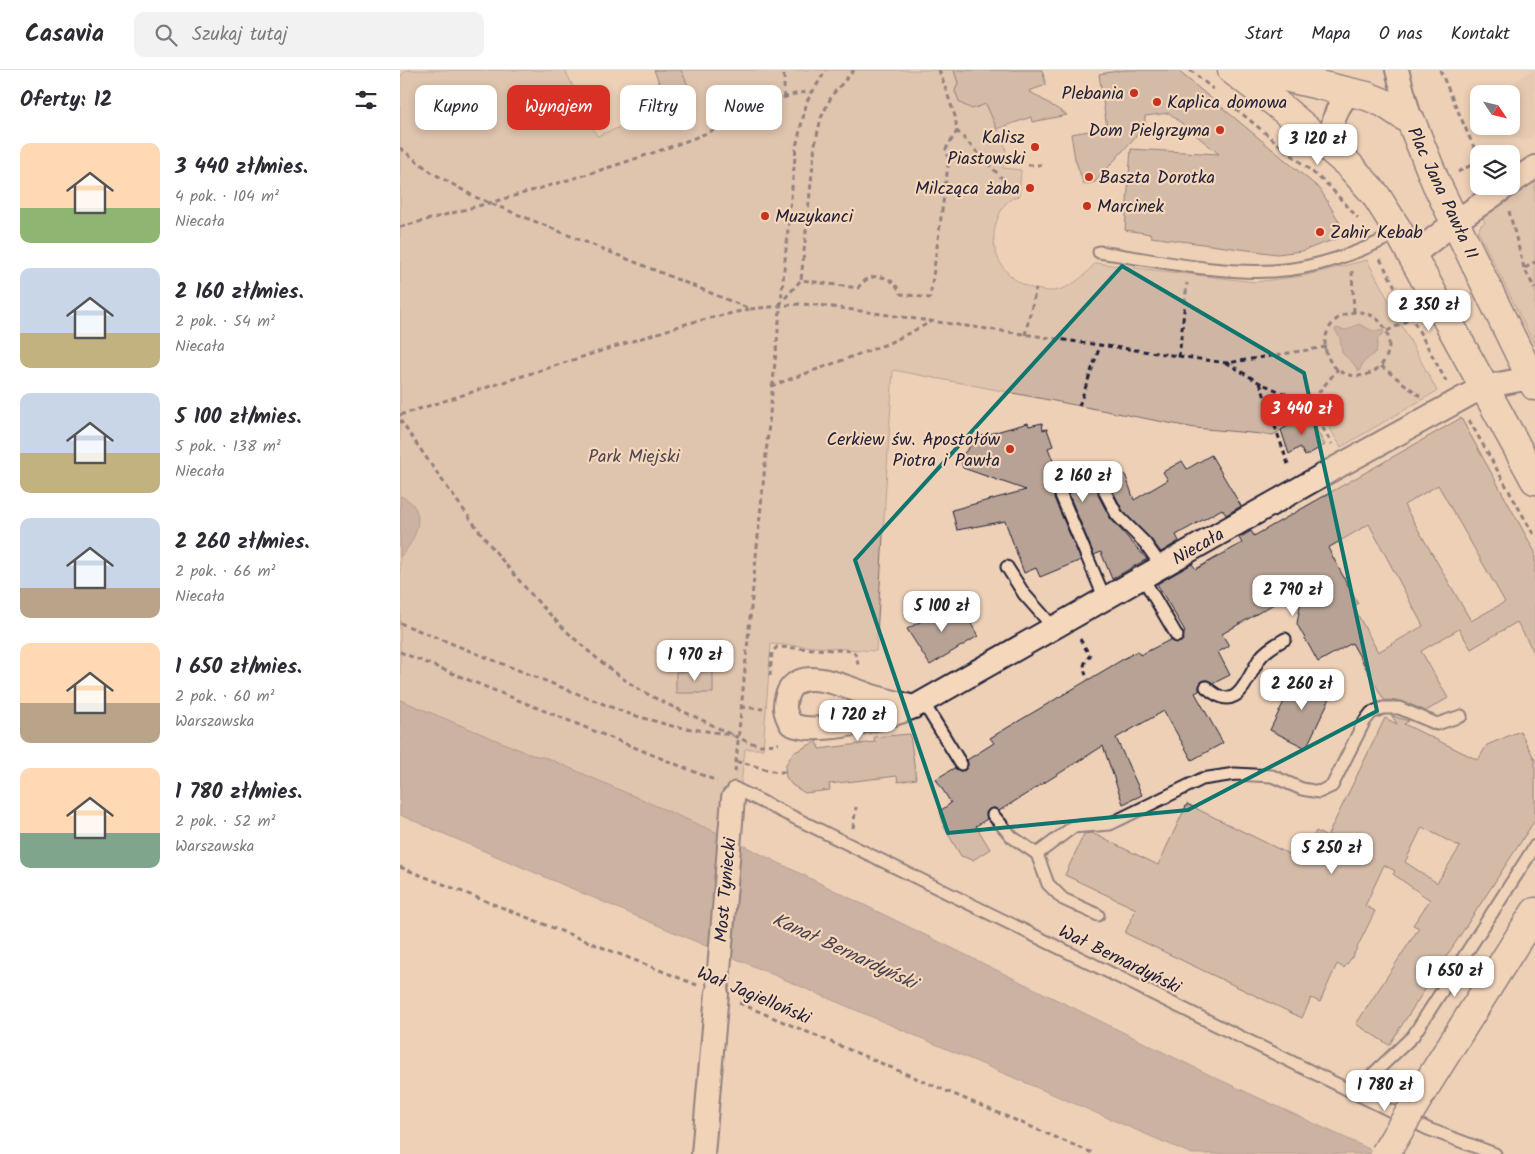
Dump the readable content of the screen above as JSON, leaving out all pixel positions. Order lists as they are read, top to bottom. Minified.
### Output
{"streets":{"street":["Plac Jana Pawła II","Niecała","Most Tyniecki"],"lane":["Wał Bernardyński"],"path":["Wał Jagielloński"]},"crossings":[["Plac Jana Pawła II","Niecała"],["Most Tyniecki","Wał Bernardyński"],["Most Tyniecki","Wał Jagielloński"]],"water":["Kanał Bernardyński"],"parks":["Park Miejski"],"places":["Plebania","Kaplica domowa","Dom Pielgrzyma","Kalisz Piastowski","Baszta Dorotka","Milcząca żaba","Marcinek","Muzykanci","Zahir Kebab","Cerkiew św. Apostołów Piotra i Pawła"],"north":"bottom right","page":{"header":"Casavia","search":"Szukaj tutaj","nav":["Start","Mapa","O nas","Kontakt"],"heading":"Oferty: 12","chip":["Kupno","Wynajem","Filtry","Nowe"],"price":["3 120 zł","2 350 zł","3 440 zł","2 160 zł","2 790 zł","5 100 zł","1 970 zł","2 260 zł","1 720 zł","5 250 zł","1 650 zł","1 780 zł"],"list":[{"name":"3 440 zł/mies.","note":"4 pok. · 104 m² · Niecała"},{"name":"2 160 zł/mies.","note":"2 pok. · 54 m² · Niecała"},{"name":"5 100 zł/mies.","note":"5 pok. · 138 m² · Niecała"},{"name":"2 260 zł/mies.","note":"2 pok. · 66 m² · Niecała"},{"name":"1 650 zł/mies.","note":"2 pok. · 60 m² · Warszawska"},{"name":"1 780 zł/mies.","note":"2 pok. · 52 m² · Warszawska"}]}}
